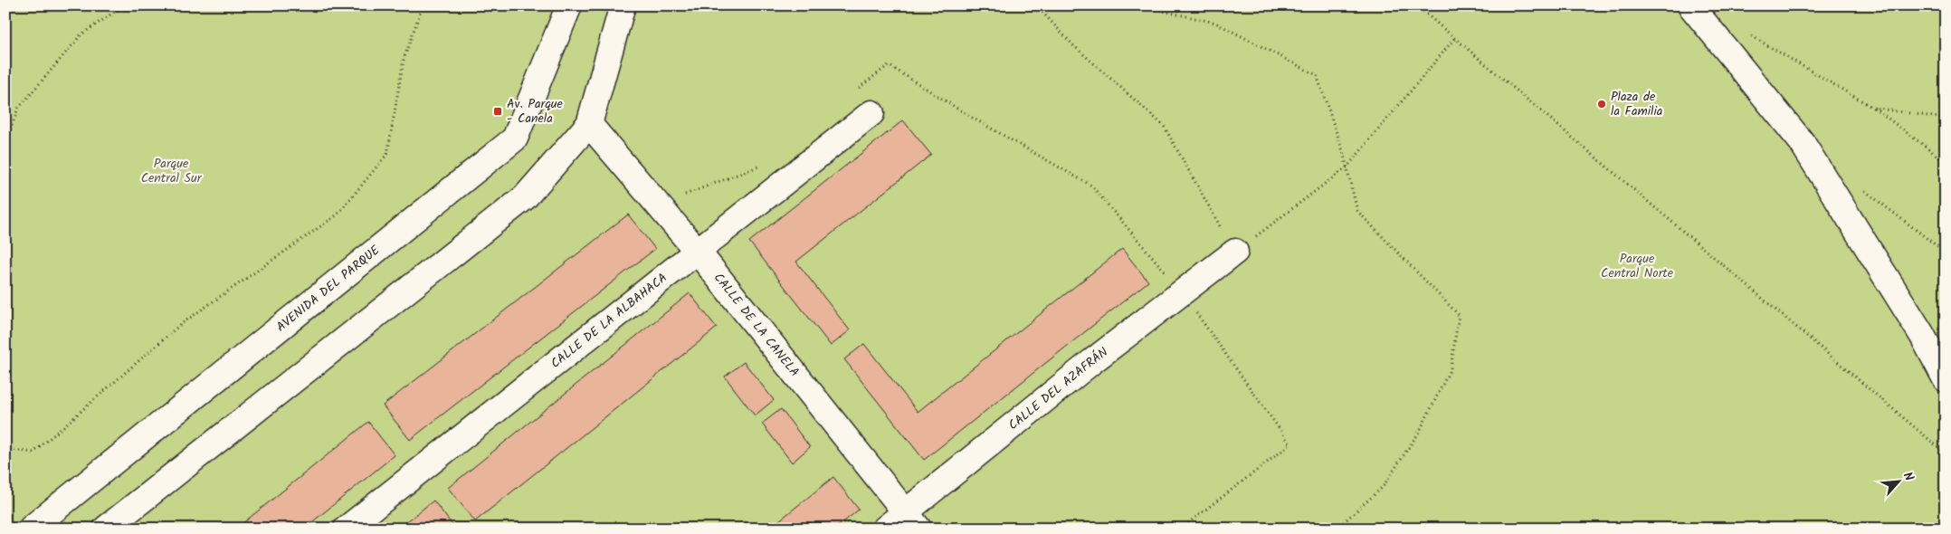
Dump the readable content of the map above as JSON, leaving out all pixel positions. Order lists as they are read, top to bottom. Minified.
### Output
{"streets":{"street":["AVENIDA DEL PARQUE","CALLE DE LA ALBAHACA","CALLE DE LA CANELA","CALLE DEL AZAFRÁN"]},"crossings":[["CALLE DE LA ALBAHACA","CALLE DE LA CANELA"],["CALLE DE LA CANELA","CALLE DEL AZAFRÁN"]],"parks":["Parque Central Sur","Parque Central Norte"],"places":{"other":["Plaza de la Familia"],"transit":["Av. Parque - Canela"]},"north":"top right"}
